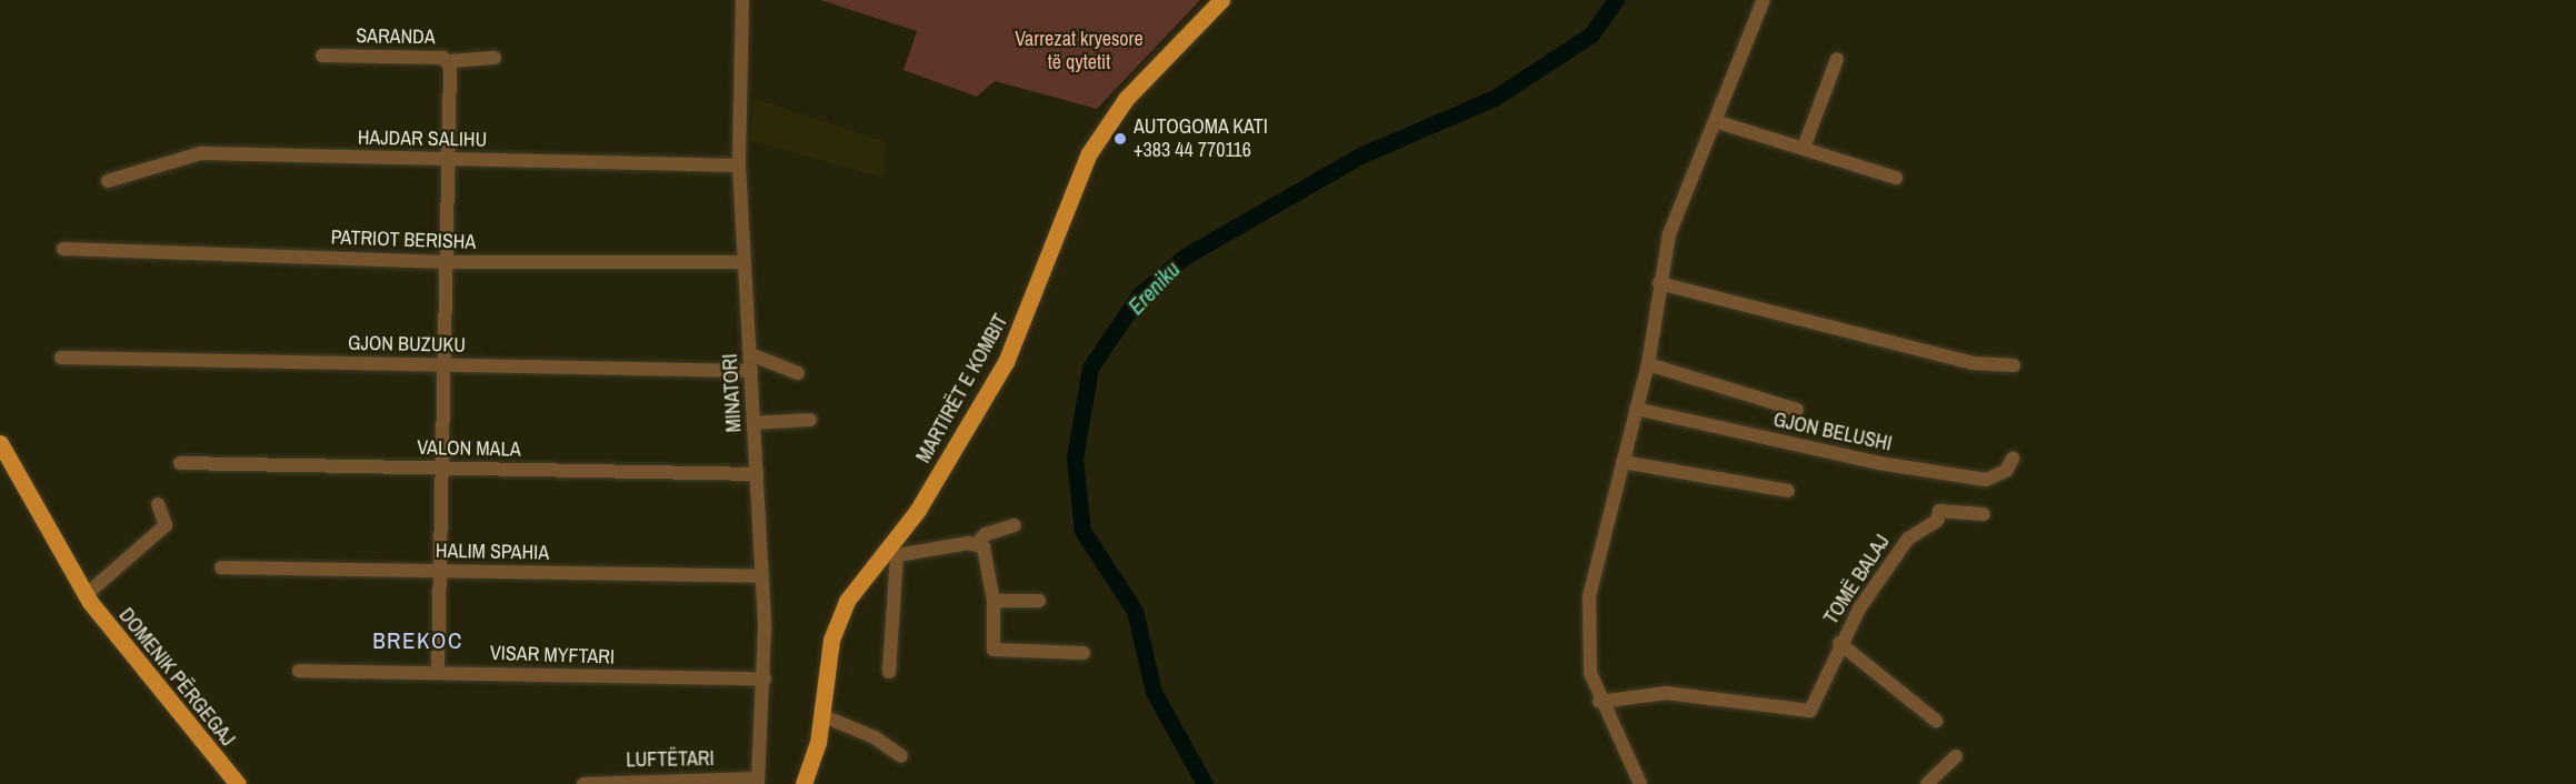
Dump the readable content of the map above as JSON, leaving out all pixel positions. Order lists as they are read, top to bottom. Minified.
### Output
{"streets":{"main road":["MARTIRËT E KOMBIT","DOMENIK PËRGEGAJ"],"street":["SARANDA","HAJDAR SALIHU","PATRIOT BERISHA","GJON BUZUKU","MINATORI","GJON BELUSHI","VALON MALA","HALIM SPAHIA","TOMË BALAJ","VISAR MYFTARI","LUFTËTARI"]},"crossings":[["SARANDA","HAJDAR SALIHU"],["SARANDA","PATRIOT BERISHA"],["SARANDA","GJON BUZUKU"],["SARANDA","VALON MALA"],["SARANDA","HALIM SPAHIA"],["SARANDA","VISAR MYFTARI"],["HAJDAR SALIHU","MINATORI"],["PATRIOT BERISHA","MINATORI"],["GJON BUZUKU","MINATORI"],["MINATORI","VALON MALA"],["MINATORI","HALIM SPAHIA"],["MINATORI","VISAR MYFTARI"],["MINATORI","LUFTËTARI"]],"districts":["BREKOC"],"water":["Ereniku"],"parks":["Varrezat kryesore të qytetit"],"places":["AUTOGOMA KATI +383 44 770116"]}
